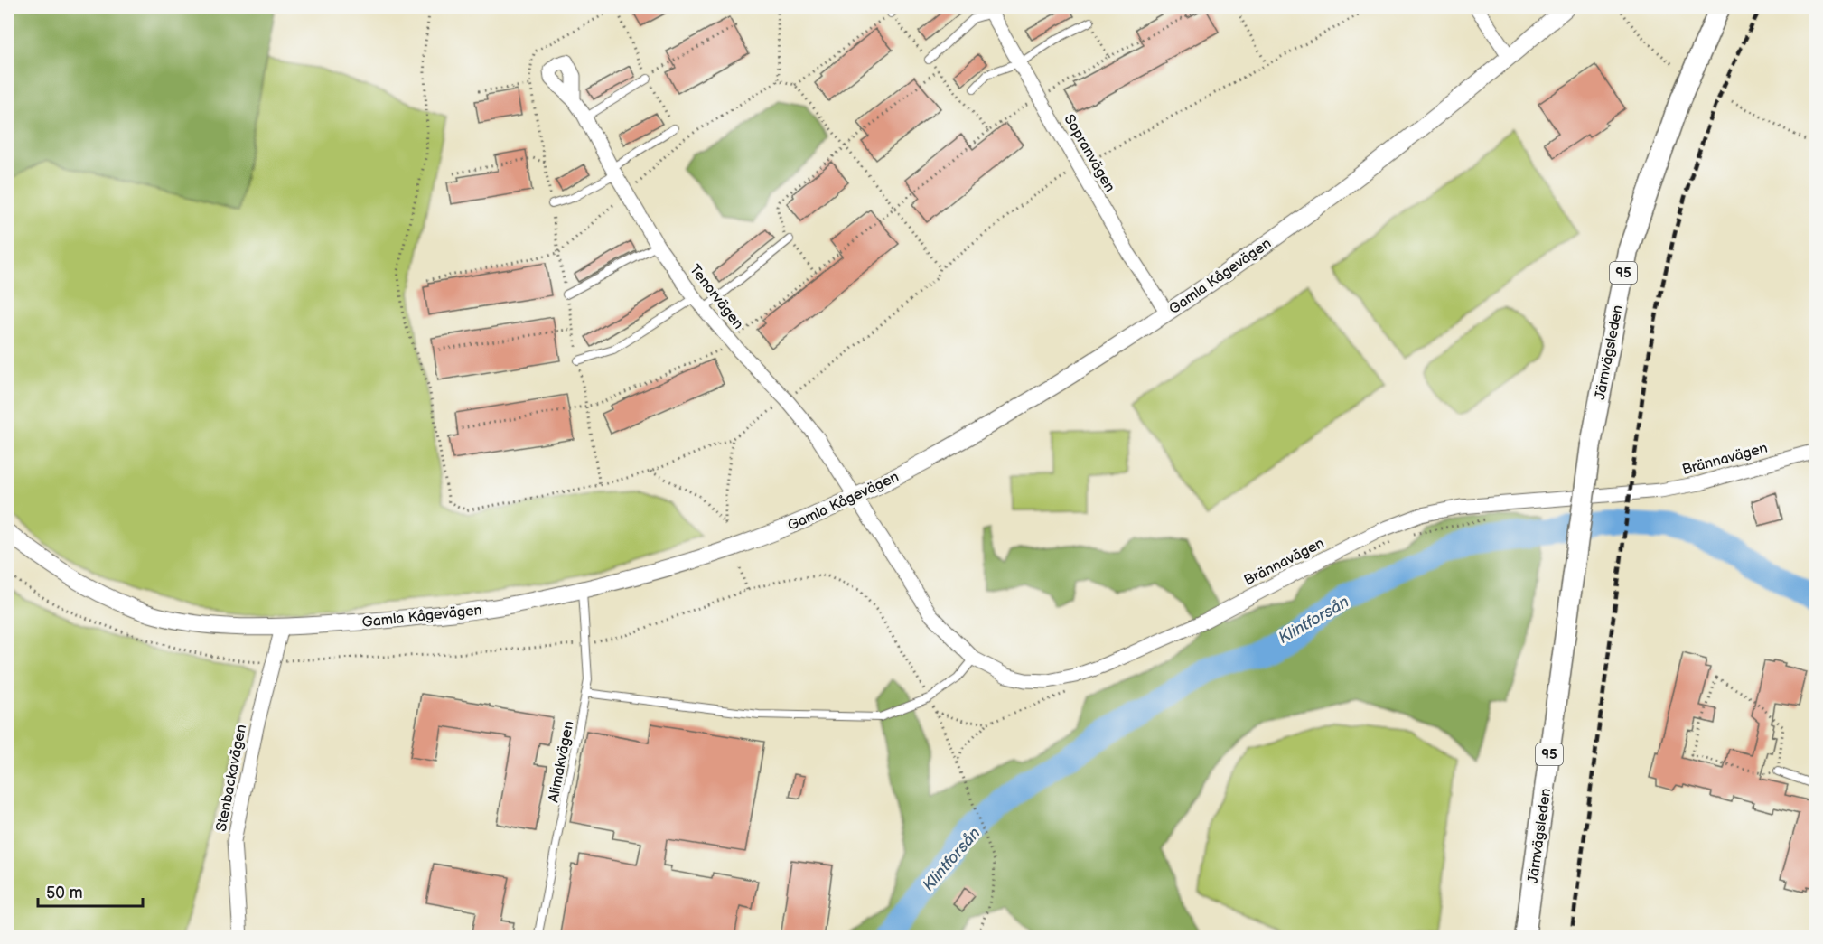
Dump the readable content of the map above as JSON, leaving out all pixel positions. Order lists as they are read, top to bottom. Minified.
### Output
{"streets":{"main road":["95","Järnvägsleden"],"street":["Sopranvägen","Gamla Kågevägen","Tenorvägen","Brännavägen","Stenbackavägen"],"lane":["Alimakvägen"]},"crossings":[["Sopranvägen","Gamla Kågevägen"],["Gamla Kågevägen","Tenorvägen"],["Gamla Kågevägen","Brännavägen"],["Gamla Kågevägen","Alimakvägen"],["Gamla Kågevägen","Stenbackavägen"],["Tenorvägen","Brännavägen"]],"water":["Klintforsån"],"scale_bar":"50 m"}
